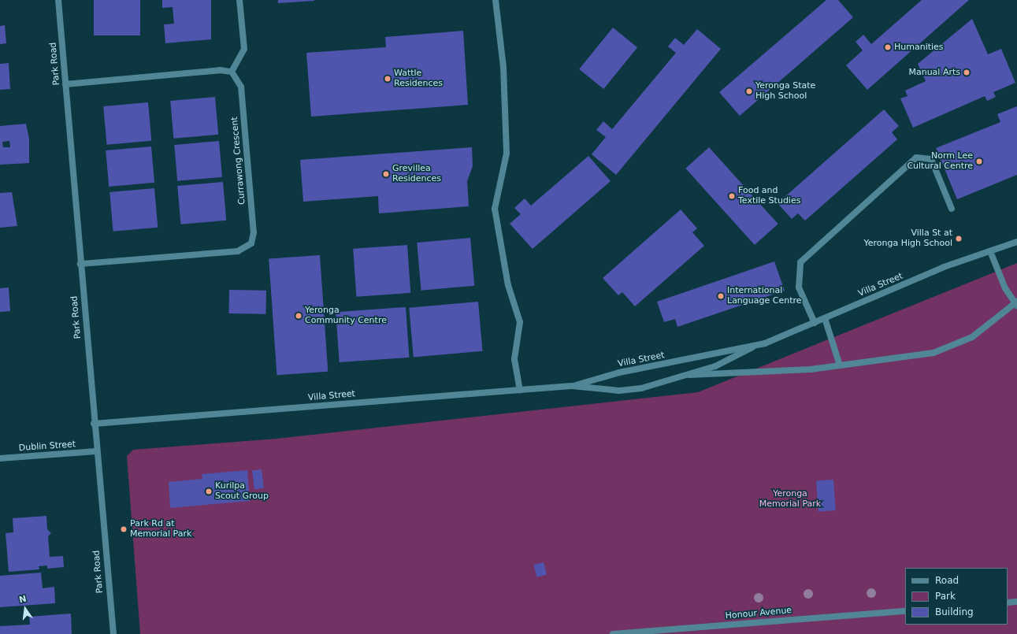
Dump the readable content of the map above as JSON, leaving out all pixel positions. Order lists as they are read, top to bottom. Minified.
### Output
{"streets":{"street":["Park Road","Currawong Crescent","Villa Street","Dublin Street","Honour Avenue"]},"crossings":[["Park Road","Currawong Crescent"],["Park Road","Villa Street"],["Park Road","Dublin Street"]],"parks":["Yeronga Memorial Park"],"places":["Humanities","Manual Arts","Wattle Residences","Yeronga State High School","Norm Lee Cultural Centre","Grevillea Residences","Food and Textile Studies","Villa St at Yeronga High School","International Language Centre","Yeronga Community Centre","Kurilpa Scout Group","Park Rd at Memorial Park"],"legend":["Road","Park","Building"],"north":"top"}
